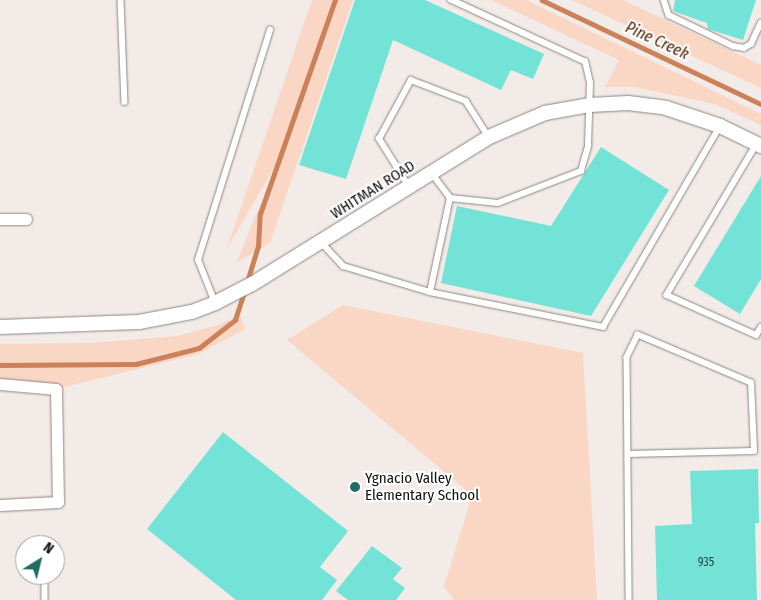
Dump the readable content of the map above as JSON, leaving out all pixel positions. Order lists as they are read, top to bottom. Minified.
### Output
{"streets":{"street":["WHITMAN ROAD"]},"water":["Pine Creek"],"places":["Ygnacio Valley Elementary School"],"house_numbers":["935"],"north":"top right"}
